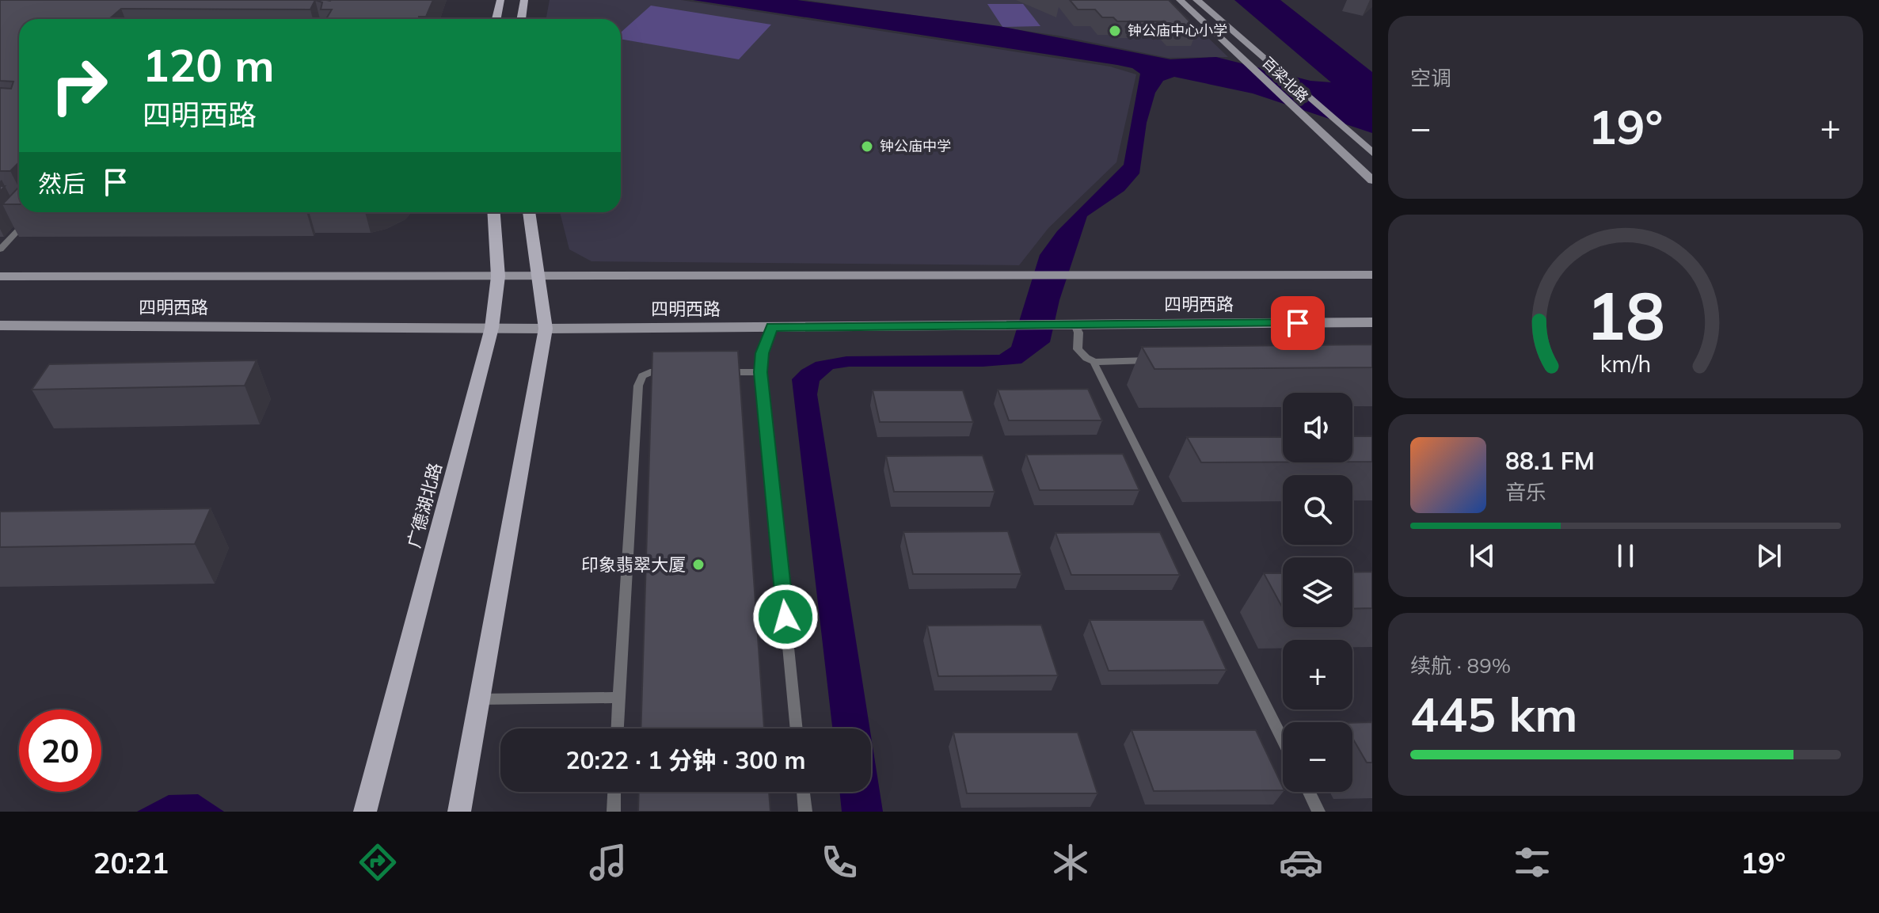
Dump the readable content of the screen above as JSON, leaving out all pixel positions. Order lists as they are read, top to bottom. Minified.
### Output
{"streets":{"main road":["百梁北路","四明西路","广德湖北路"]},"crossings":[["四明西路","广德湖北路"]],"places":["钟公庙中心小学","钟公庙中学","印象翡翠大厦"],"page":{"tile":["空调",["续航 · 89%","445 km"]],"turn":["120 m","四明西路"],"heat":["−","19°","+"],"then":"然后","map_buttons":["+","−"],"song":["88.1 FM","音乐"],"limit":"20","trip":"20:22 · 1 分钟 · 300 m","tabs":["20:21","19°"],"gauge":["18","km/h"]}}
